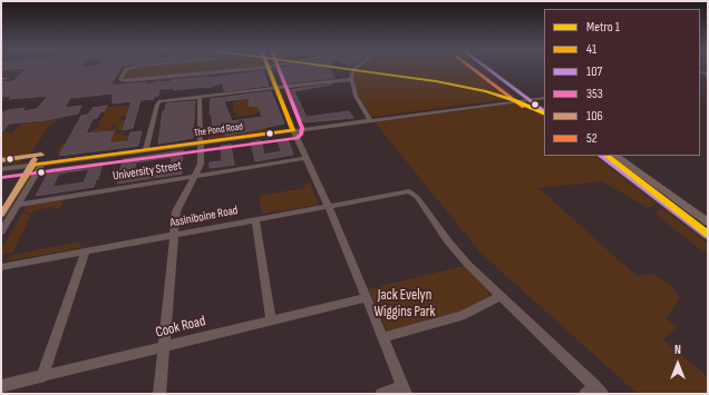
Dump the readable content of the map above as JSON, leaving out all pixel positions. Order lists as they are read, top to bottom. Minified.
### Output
{"streets":{"street":["The Pond Road","University Street","Assiniboine Road","Cook Road"]},"parks":["Jack Evelyn Wiggins Park"],"lines":["metro line 1","transit line 41","transit line 107","transit line 353","transit line 52","transit line 106"],"legend":["Metro 1","41","107","353","106","52"],"north":"top"}
